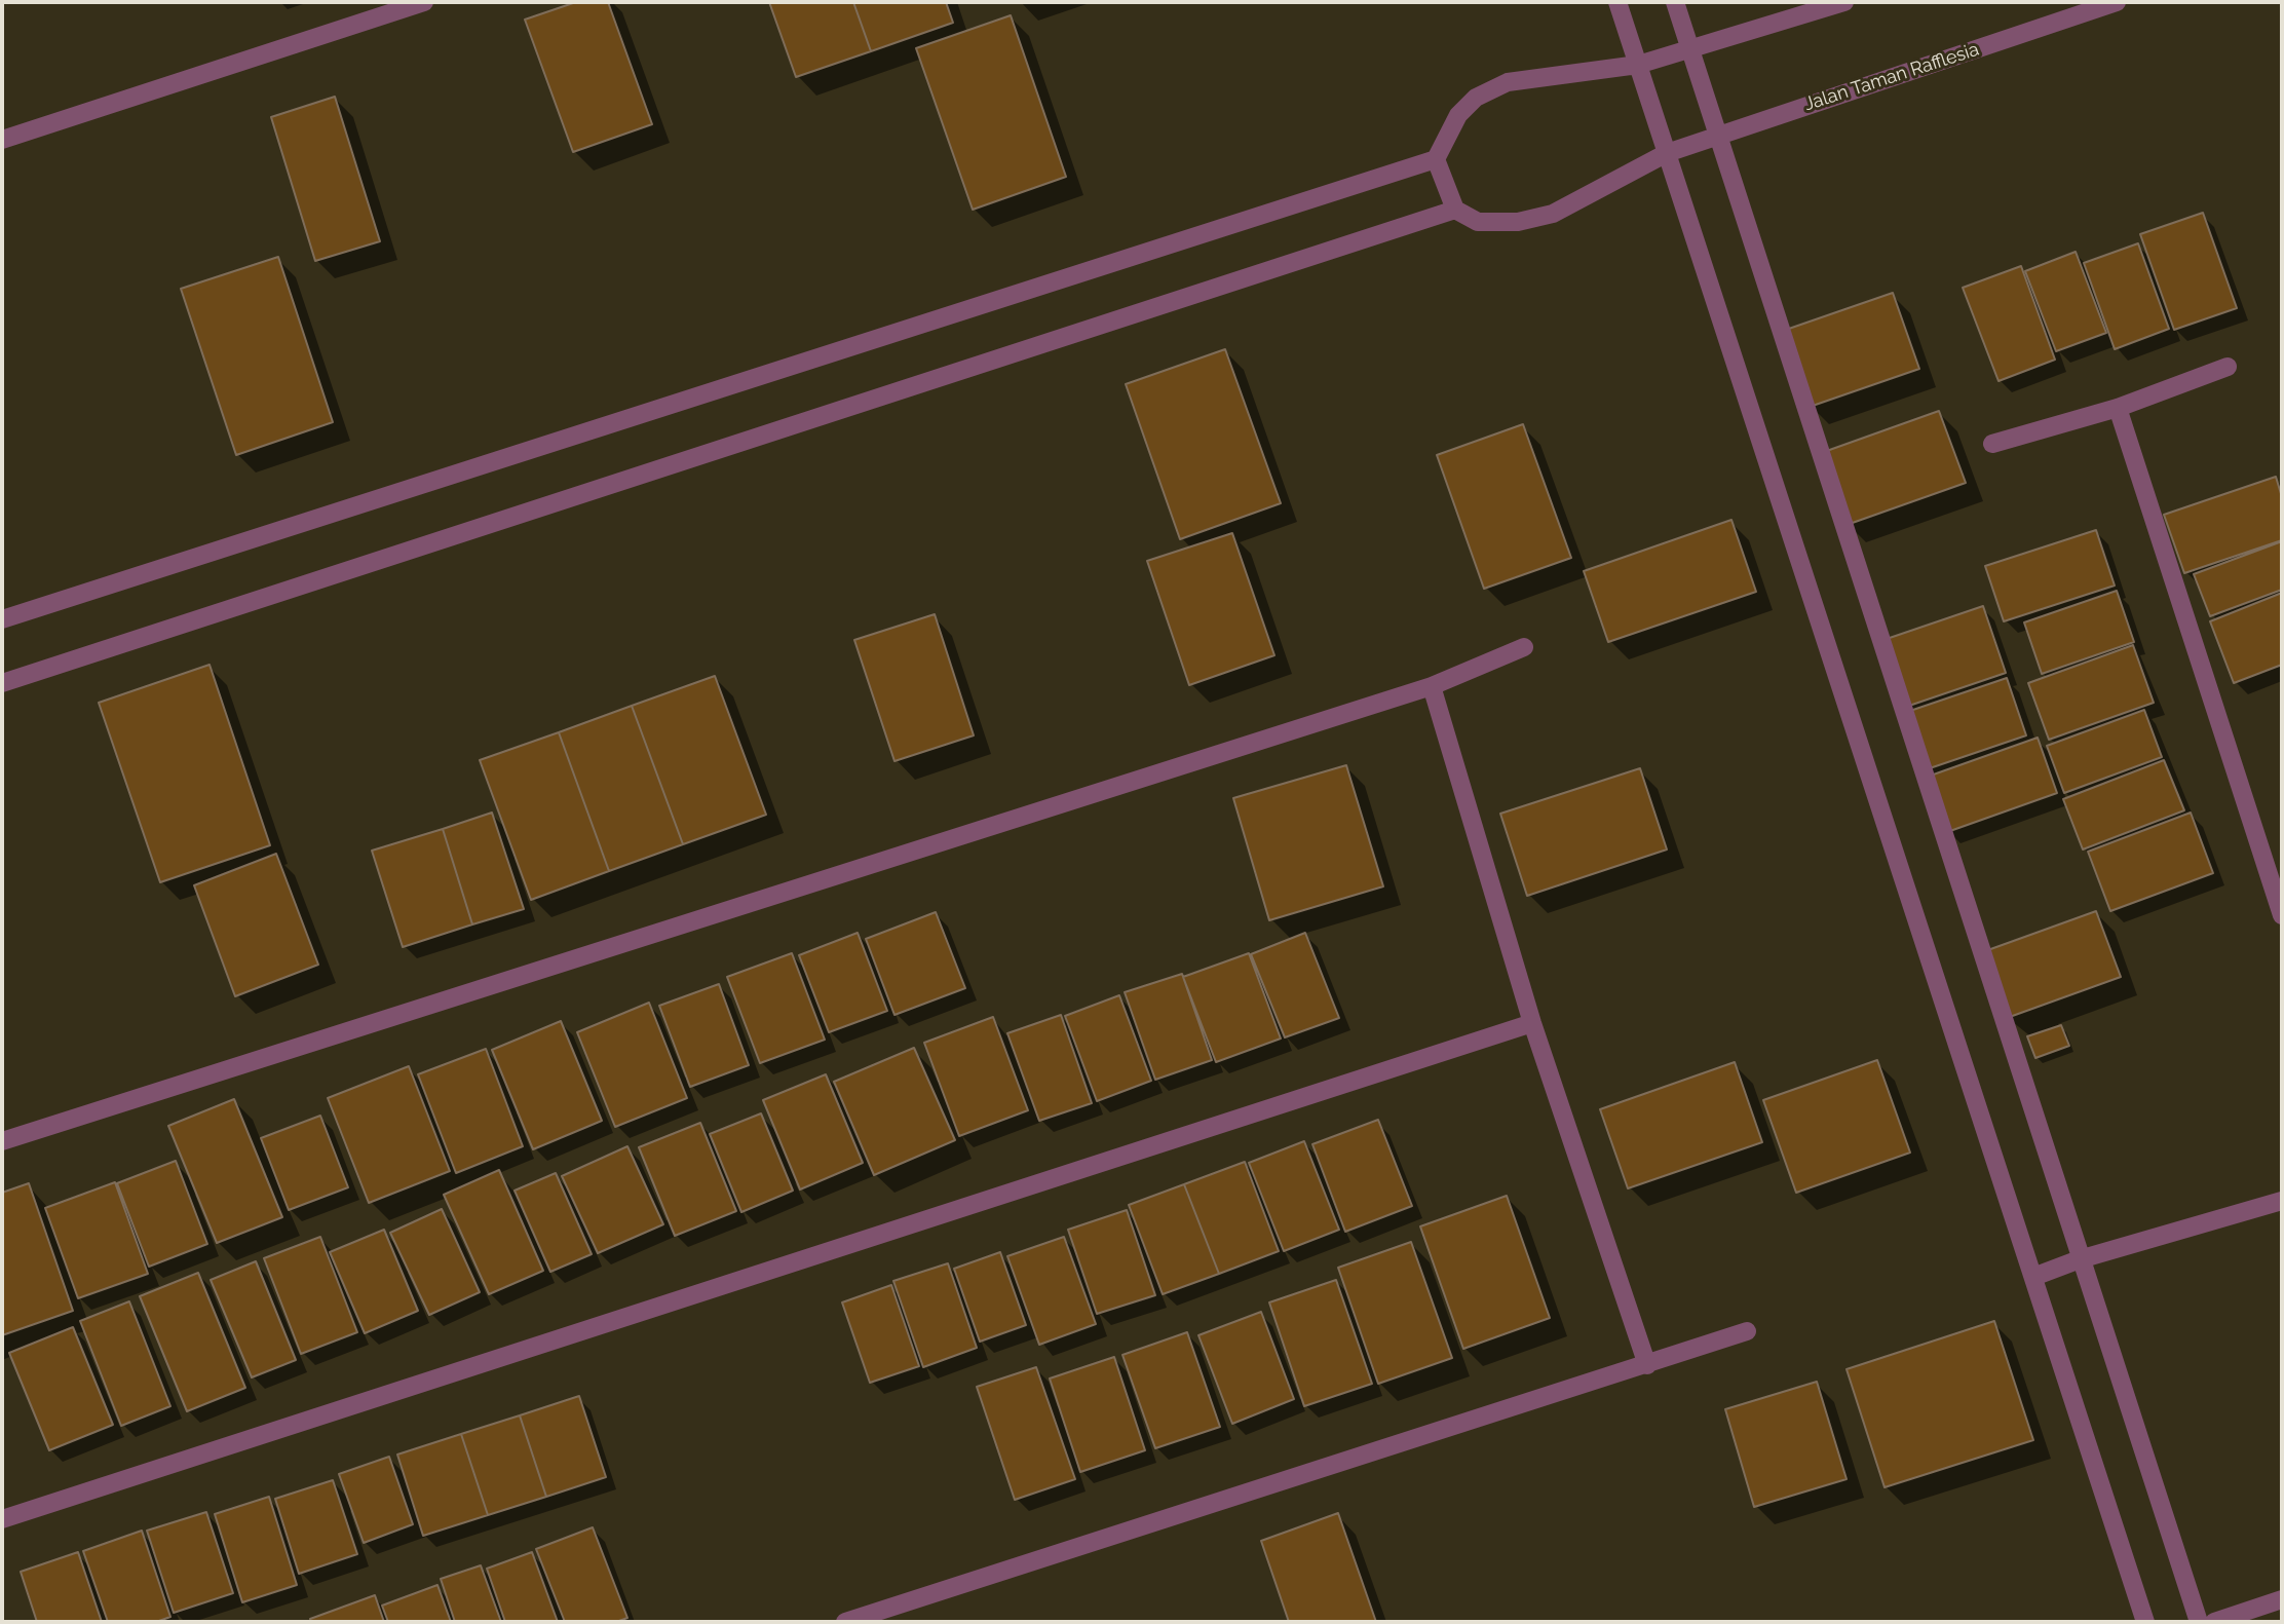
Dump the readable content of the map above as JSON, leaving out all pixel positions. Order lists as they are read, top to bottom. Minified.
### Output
{"streets":{"street":["Jalan Taman Rafflesia"]}}
